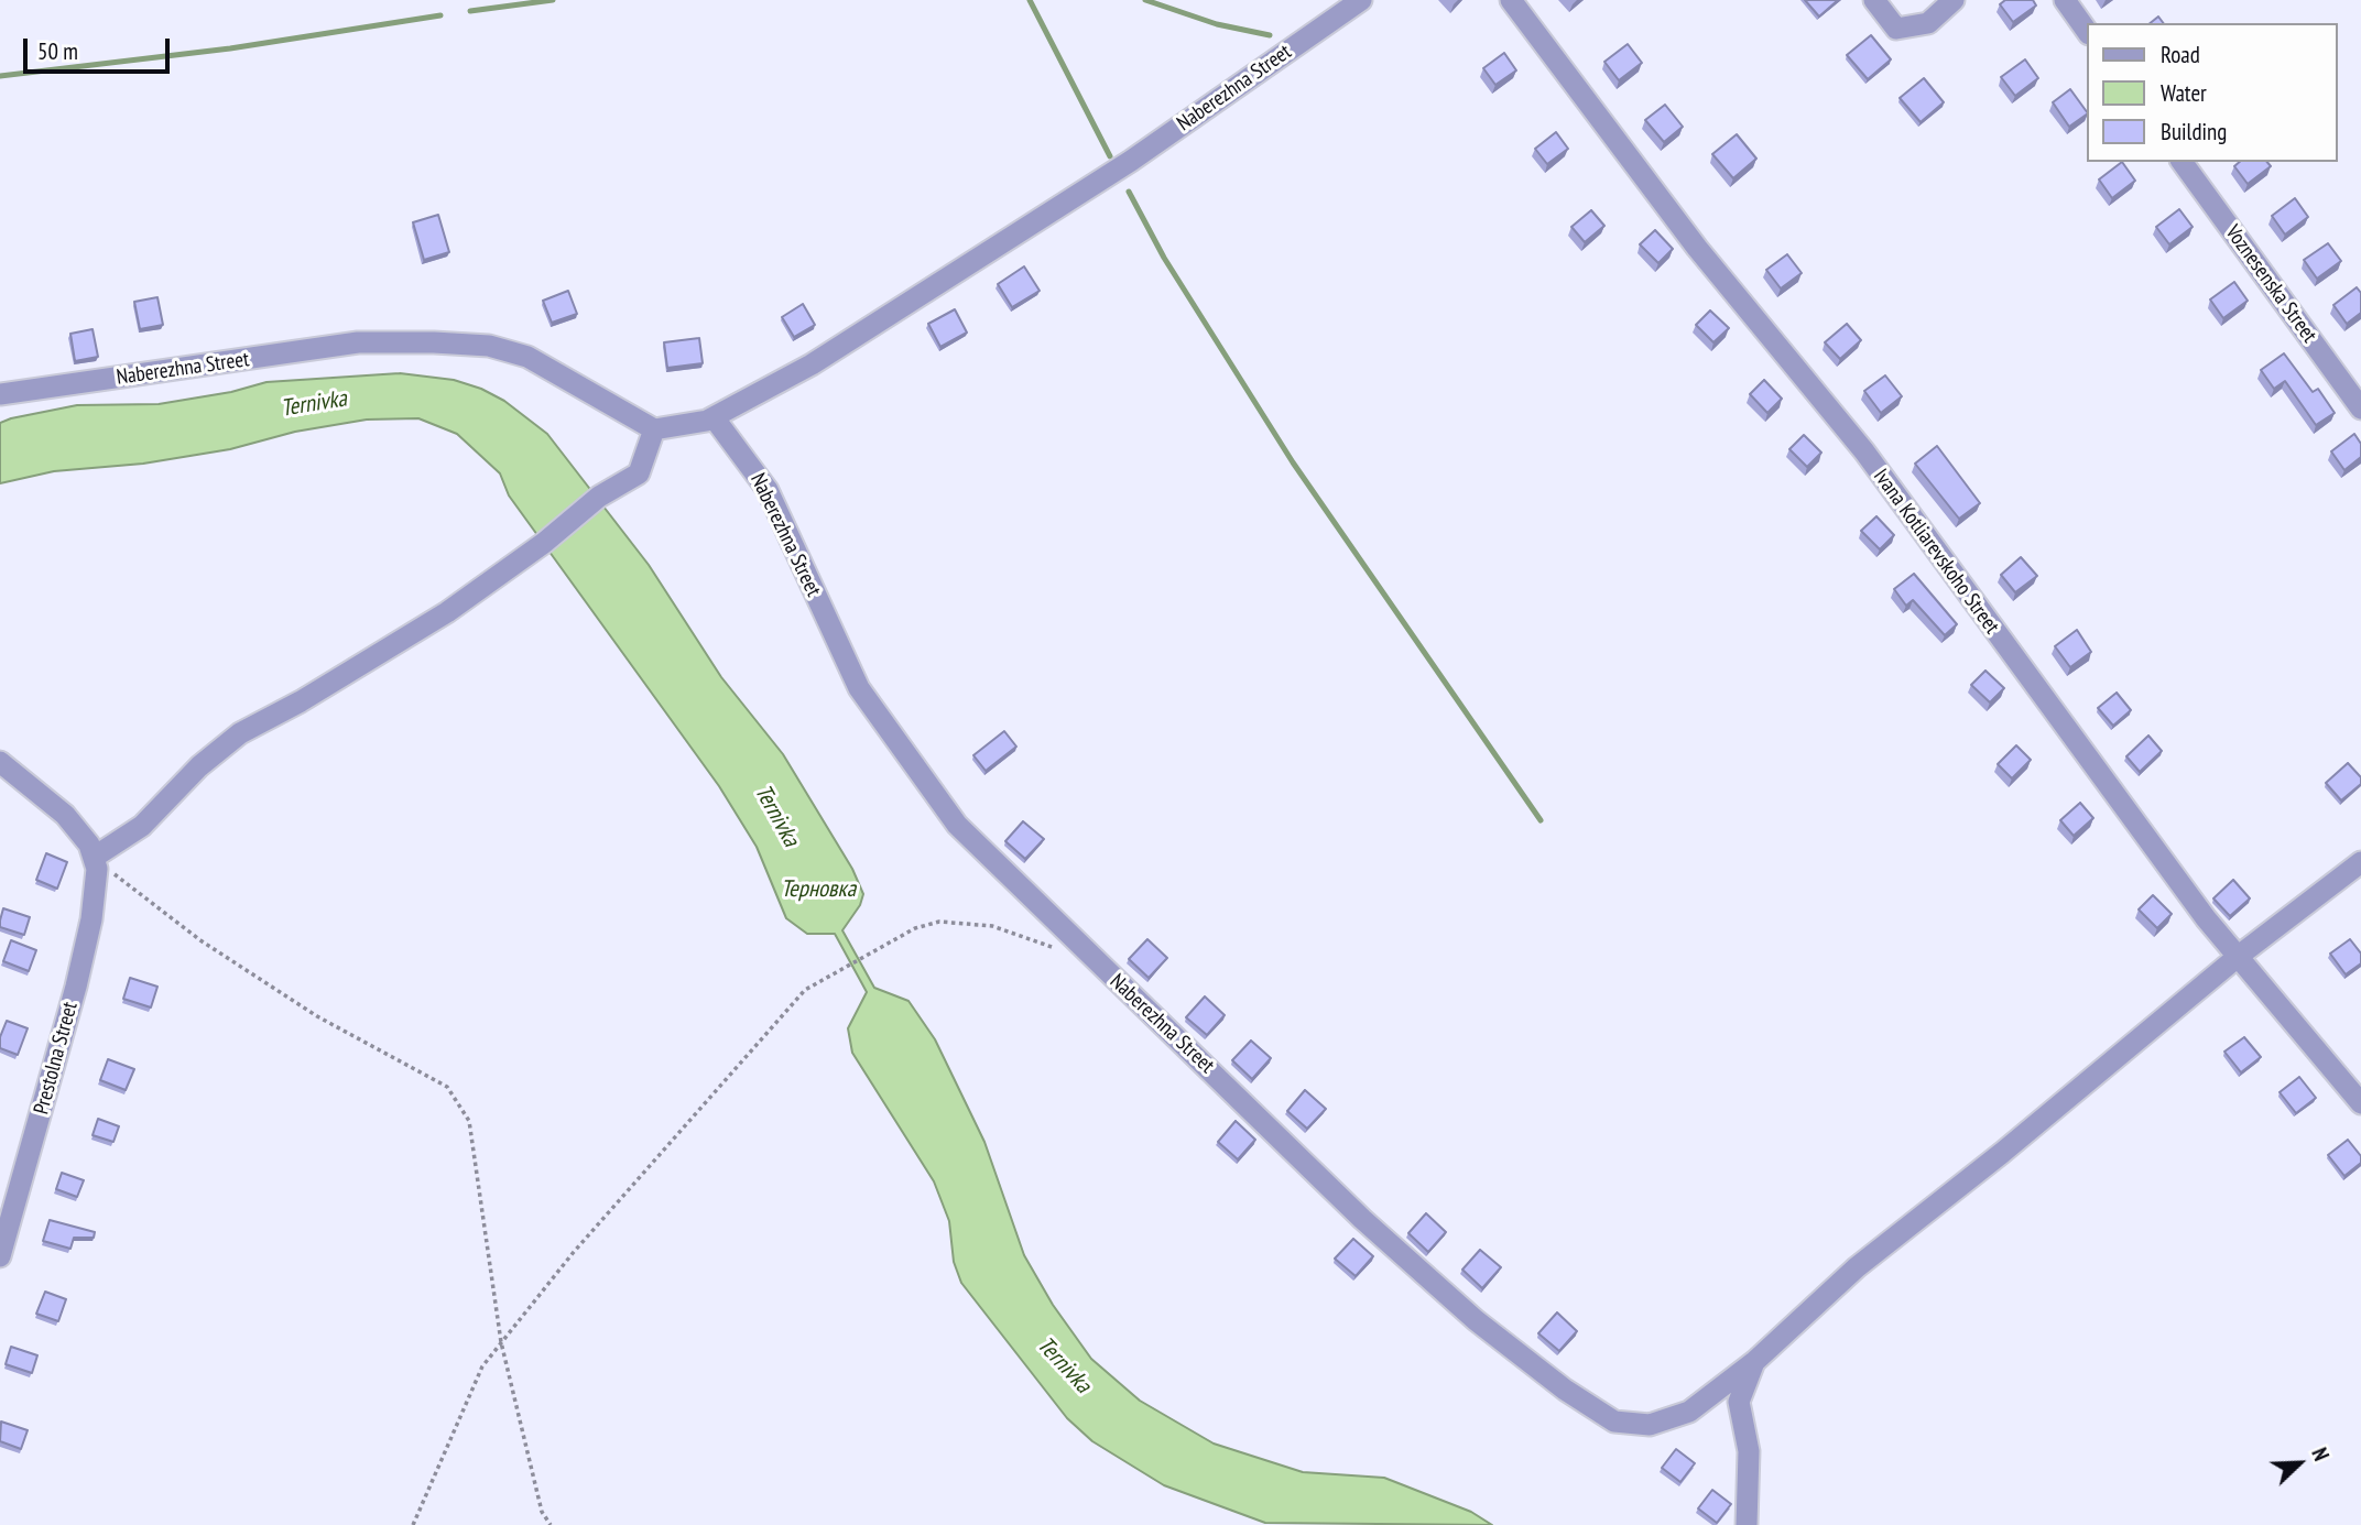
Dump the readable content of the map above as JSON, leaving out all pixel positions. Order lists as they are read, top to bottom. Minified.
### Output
{"streets":{"street":["Naberezhna Street","Voznesenska Street","Ivana Kotliarevskoho Street","Prestolna Street"]},"crossings":[["Naberezhna Street","Ivana Kotliarevskoho Street"]],"water":["Ternivka","Терновка"],"legend":["Road","Water","Building"],"scale_bar":"50 m","north":"top right"}
